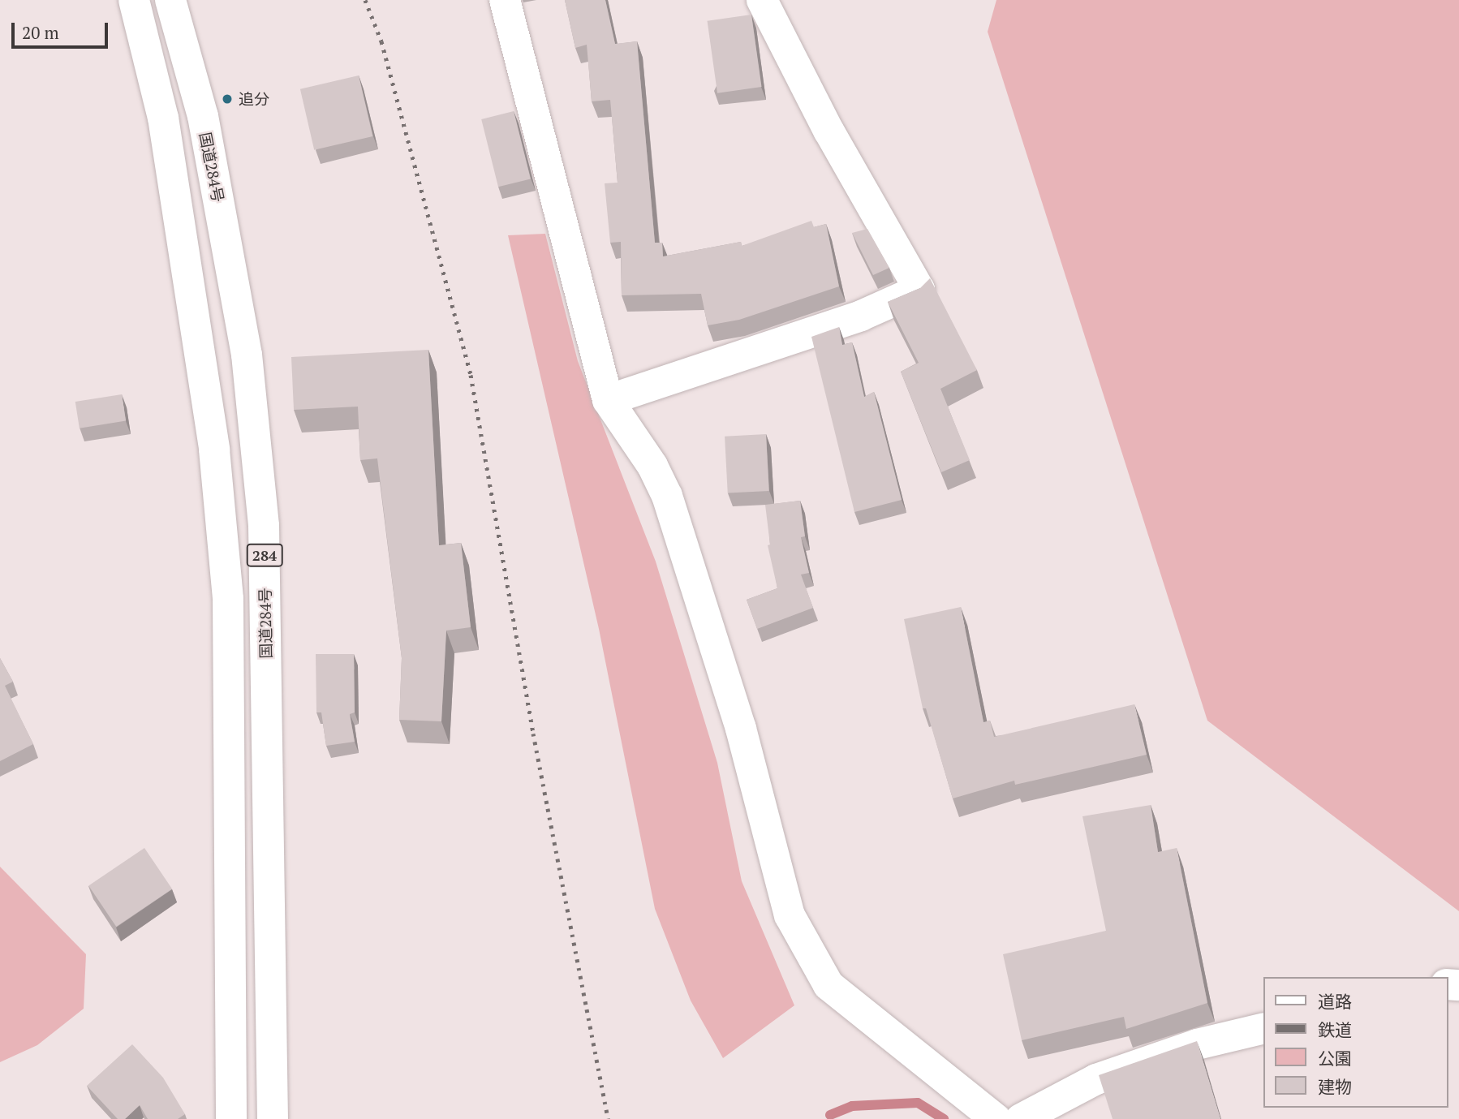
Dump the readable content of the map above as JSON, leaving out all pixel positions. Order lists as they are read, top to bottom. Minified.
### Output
{"streets":{"main road":["国道284号","284"]},"places":["追分"],"legend":["道路","鉄道","公園","建物"],"scale_bar":"20 m"}
